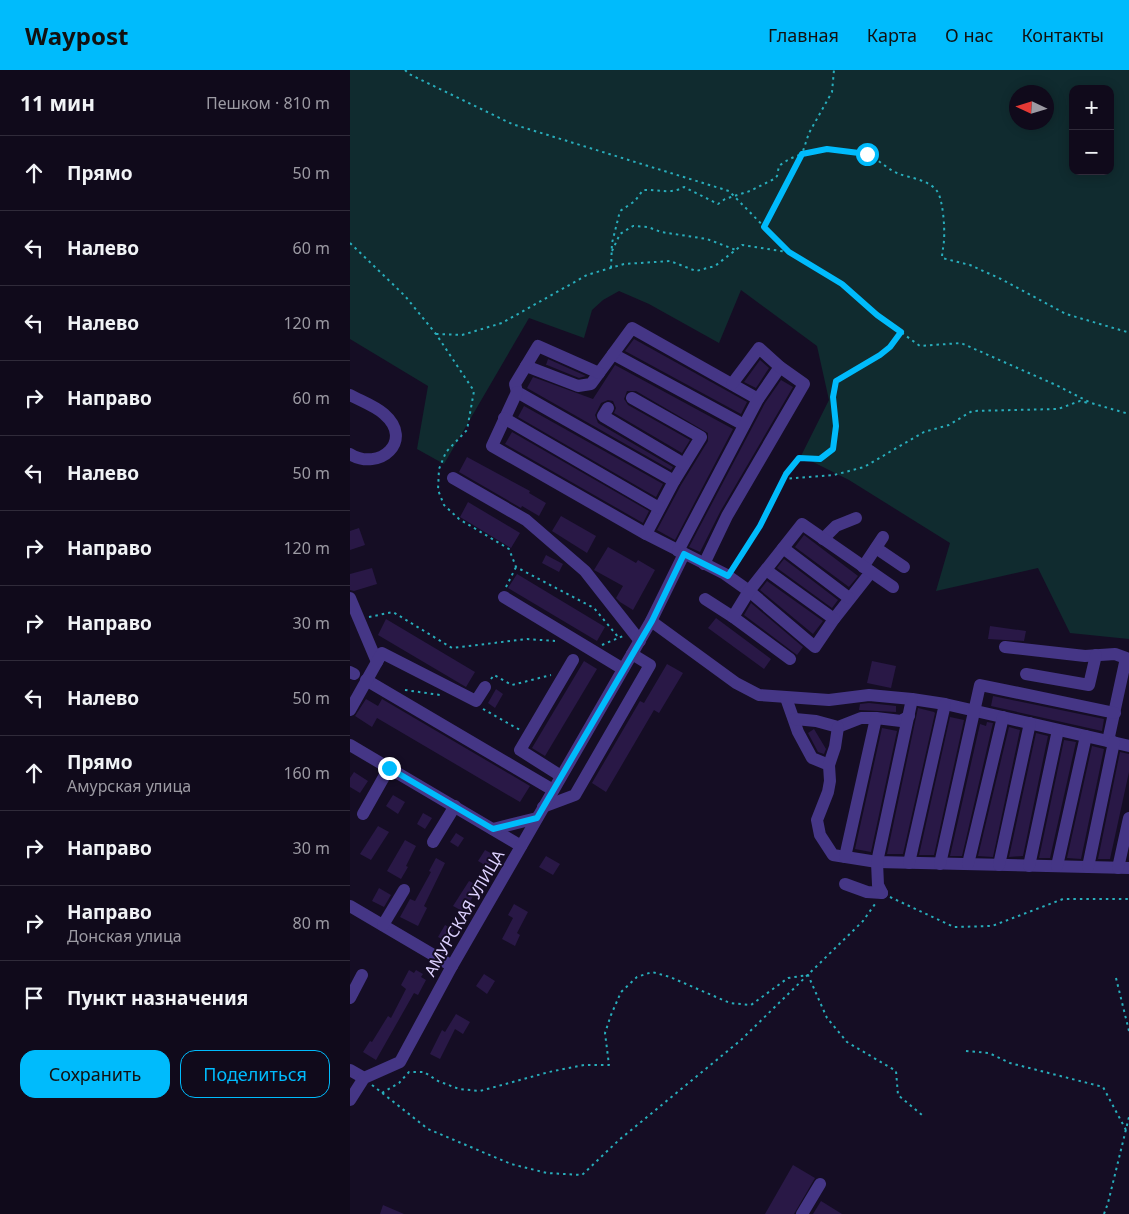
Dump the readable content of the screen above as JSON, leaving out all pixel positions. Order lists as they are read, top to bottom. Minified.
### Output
{"streets":{"street":["АМУРСКАЯ УЛИЦА"]},"north":"left","page":{"header":"Waypost","nav":["Главная","Карта","О нас","Контакты"],"heading":["11 мин","Пешком · 810 m"],"map_buttons":["+","−"],"list":[["Прямо","50 m"],["Налево","60 m"],["Налево","120 m"],["Направо","60 m"],["Налево","50 m"],["Направо","120 m"],["Направо","30 m"],["Налево","50 m"],["Прямо","Амурская улица","160 m"],["Направо","30 m"],["Направо","Донская улица","80 m"],"Пункт назначения"],"buttons":["Сохранить","Поделиться"]}}
